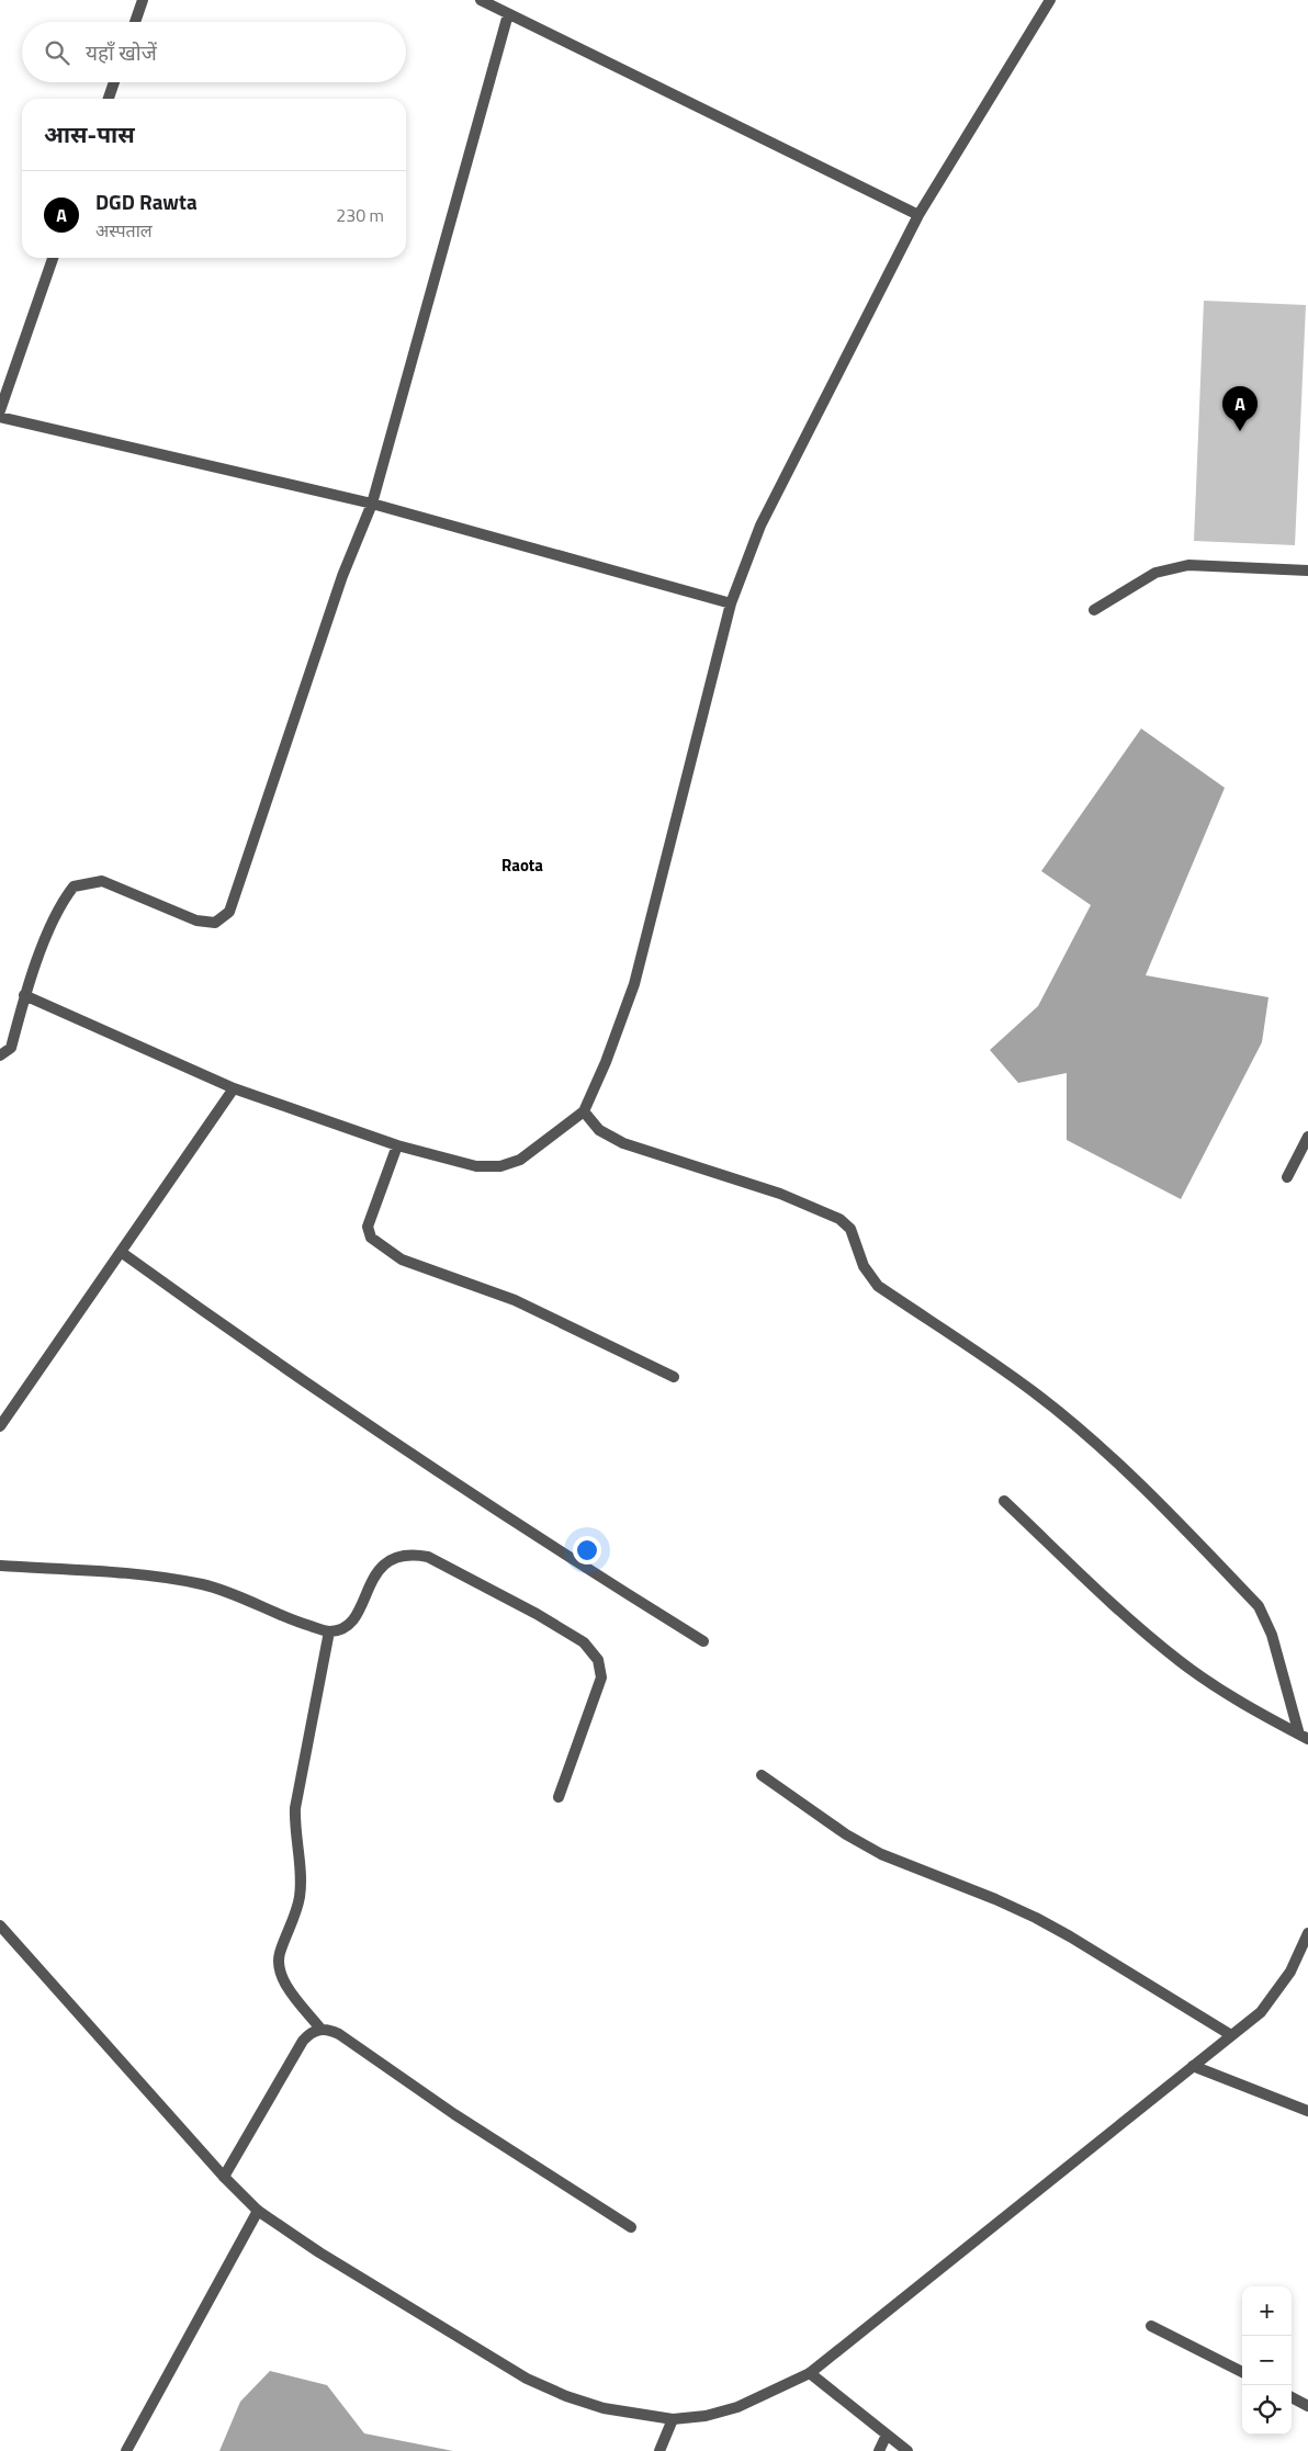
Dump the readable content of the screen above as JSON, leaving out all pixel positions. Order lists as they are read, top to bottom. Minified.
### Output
{"districts":["Raota"],"page":{"search":"यहाँ खोजें","heading":"आस-पास","list":[{"mark":"A","name":"DGD Rawta","note":"अस्पताल","value":"230 m"}],"pins":"A","map_buttons":["+","−"]}}
